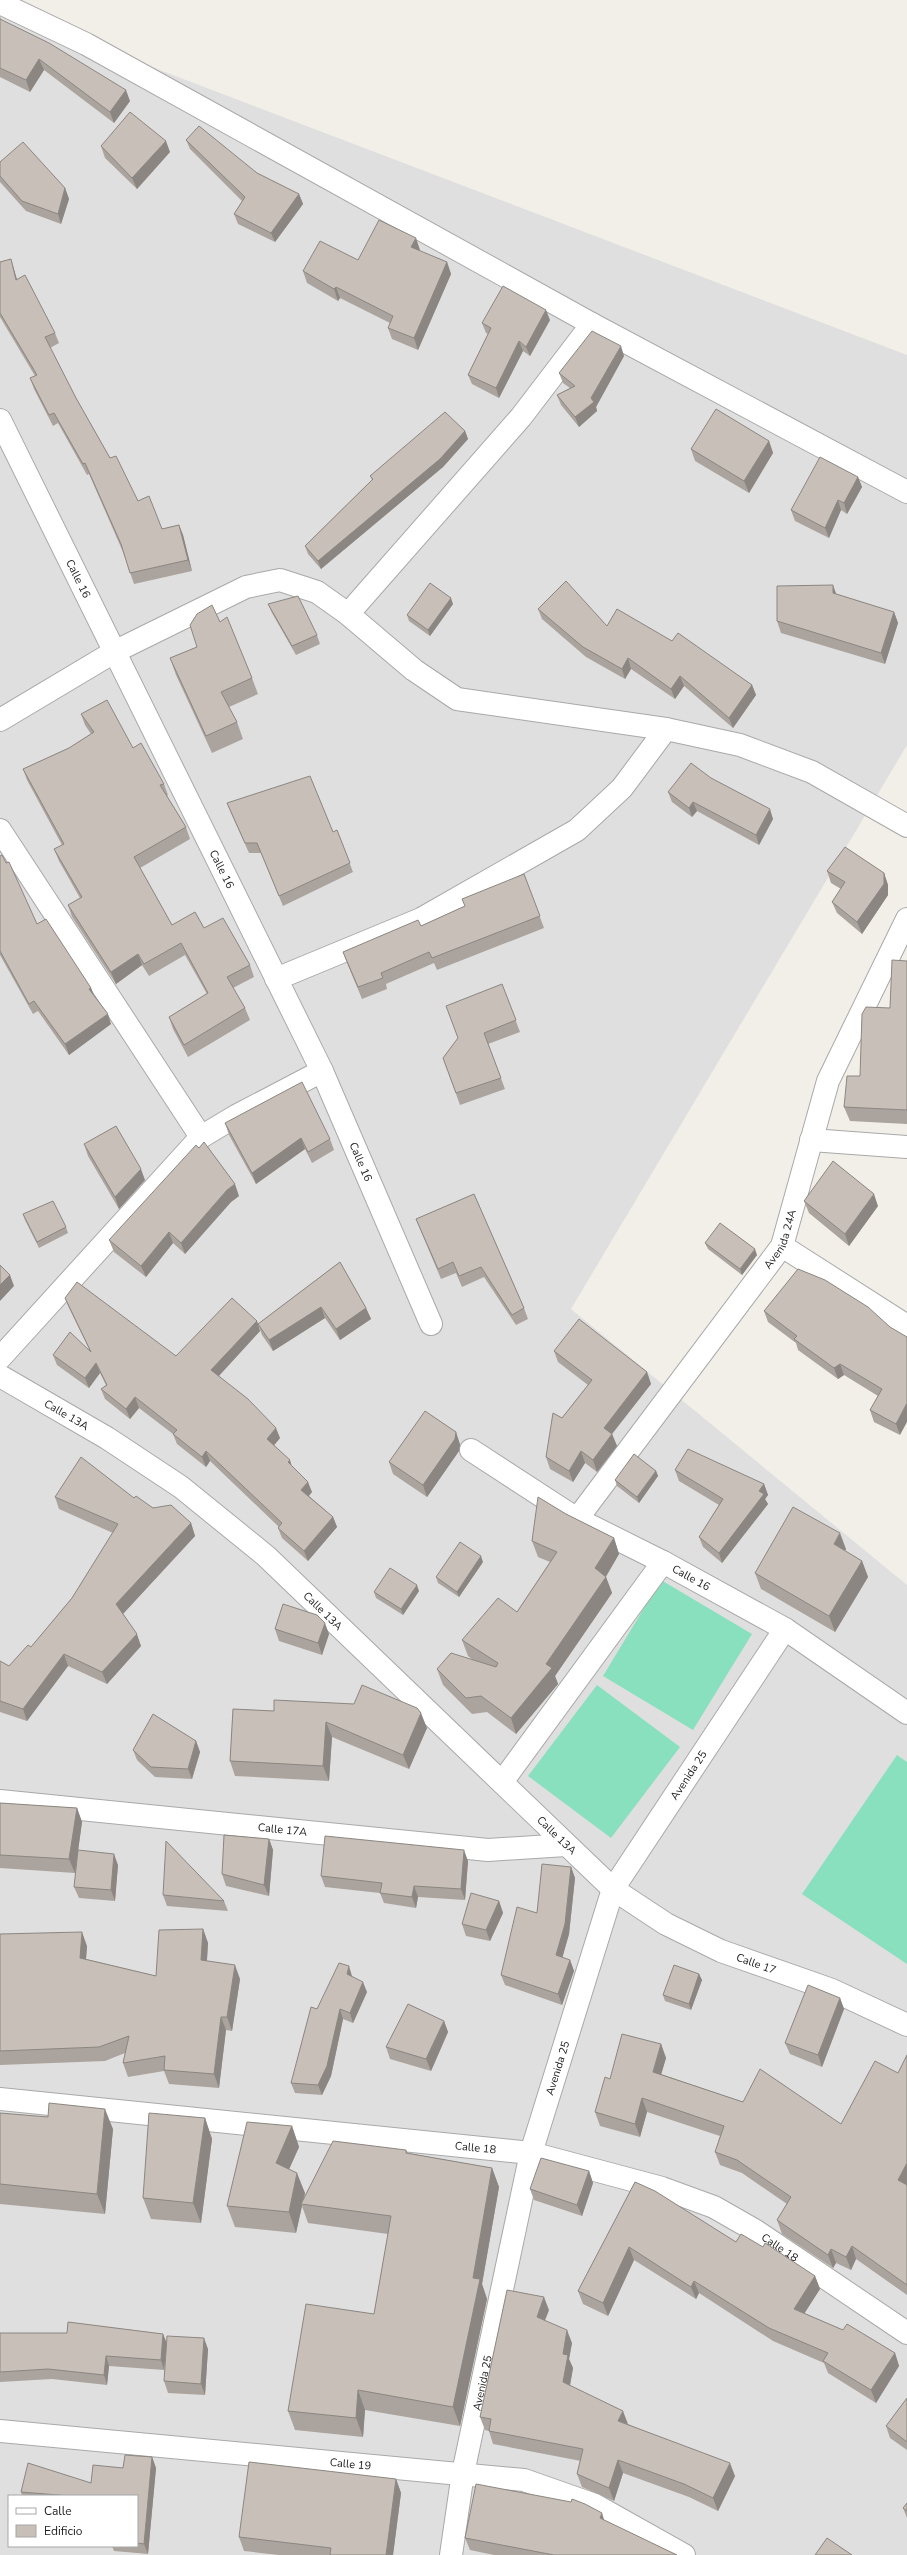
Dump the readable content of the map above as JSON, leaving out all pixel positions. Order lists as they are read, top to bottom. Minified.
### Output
{"streets":{"street":["Calle 16","Avenida 24A","Calle 13A","Avenida 25","Calle 17A","Calle 17","Calle 18","Calle 19"]},"crossings":[["Calle 16","Avenida 24A"],["Calle 16","Avenida 25"],["Calle 13A","Avenida 25"],["Calle 13A","Calle 17A"],["Calle 13A","Calle 17"],["Avenida 25","Calle 17"],["Avenida 25","Calle 18"],["Avenida 25","Calle 19"]],"legend":["Calle","Edificio"]}
